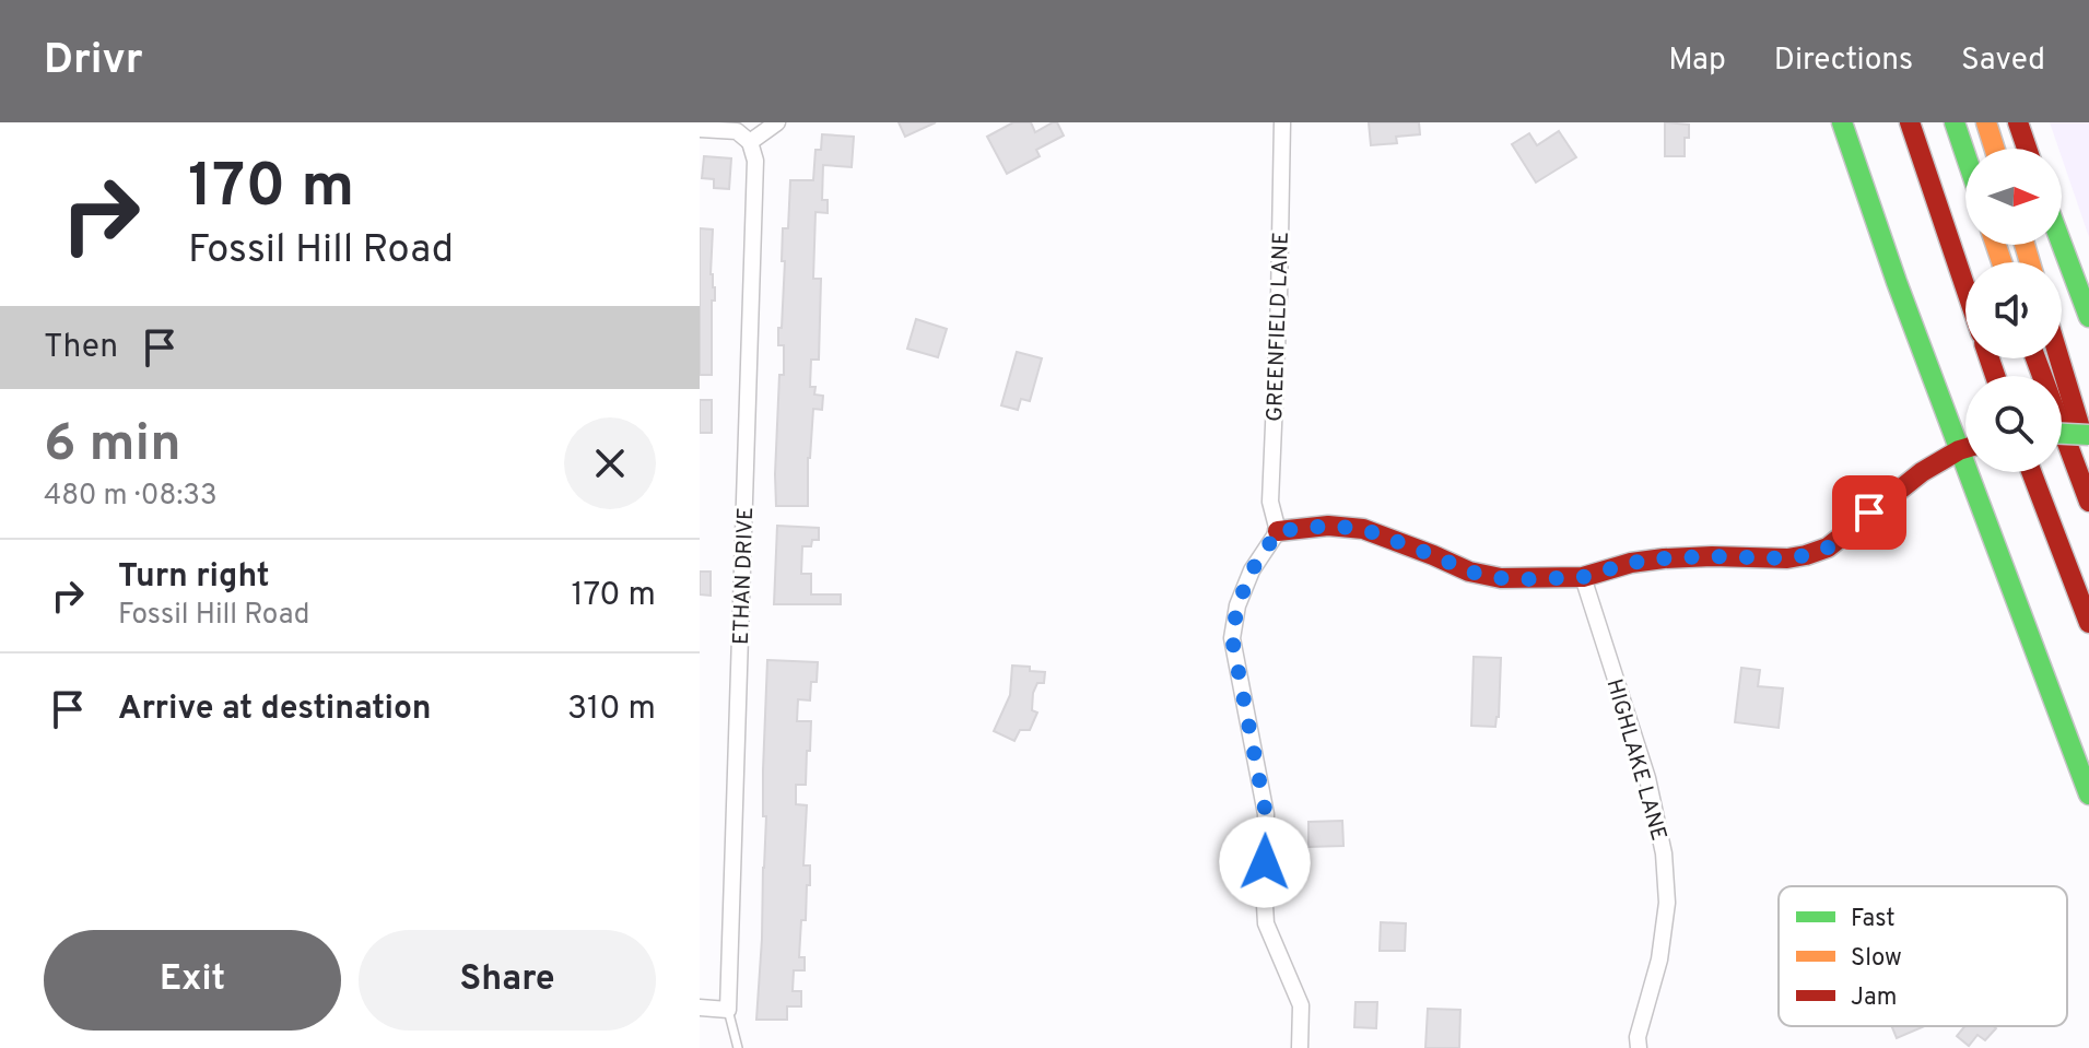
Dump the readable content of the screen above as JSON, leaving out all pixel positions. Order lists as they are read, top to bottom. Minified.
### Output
{"streets":{"street":["GREENFIELD LANE","ETHAN DRIVE","HIGHLAKE LANE"]},"legend":["Fast","Slow","Jam"],"north":"right","page":{"header":"Drivr","nav":["Map","Directions","Saved"],"turn":["170 m","Fossil Hill Road"],"then":"Then","heading":["6 min","480 m · 08:33"],"list":[{"name":"Turn right","note":"Fossil Hill Road","value":"170 m"},{"name":"Arrive at destination","value":"310 m"}],"buttons":["Exit","Share"]}}
